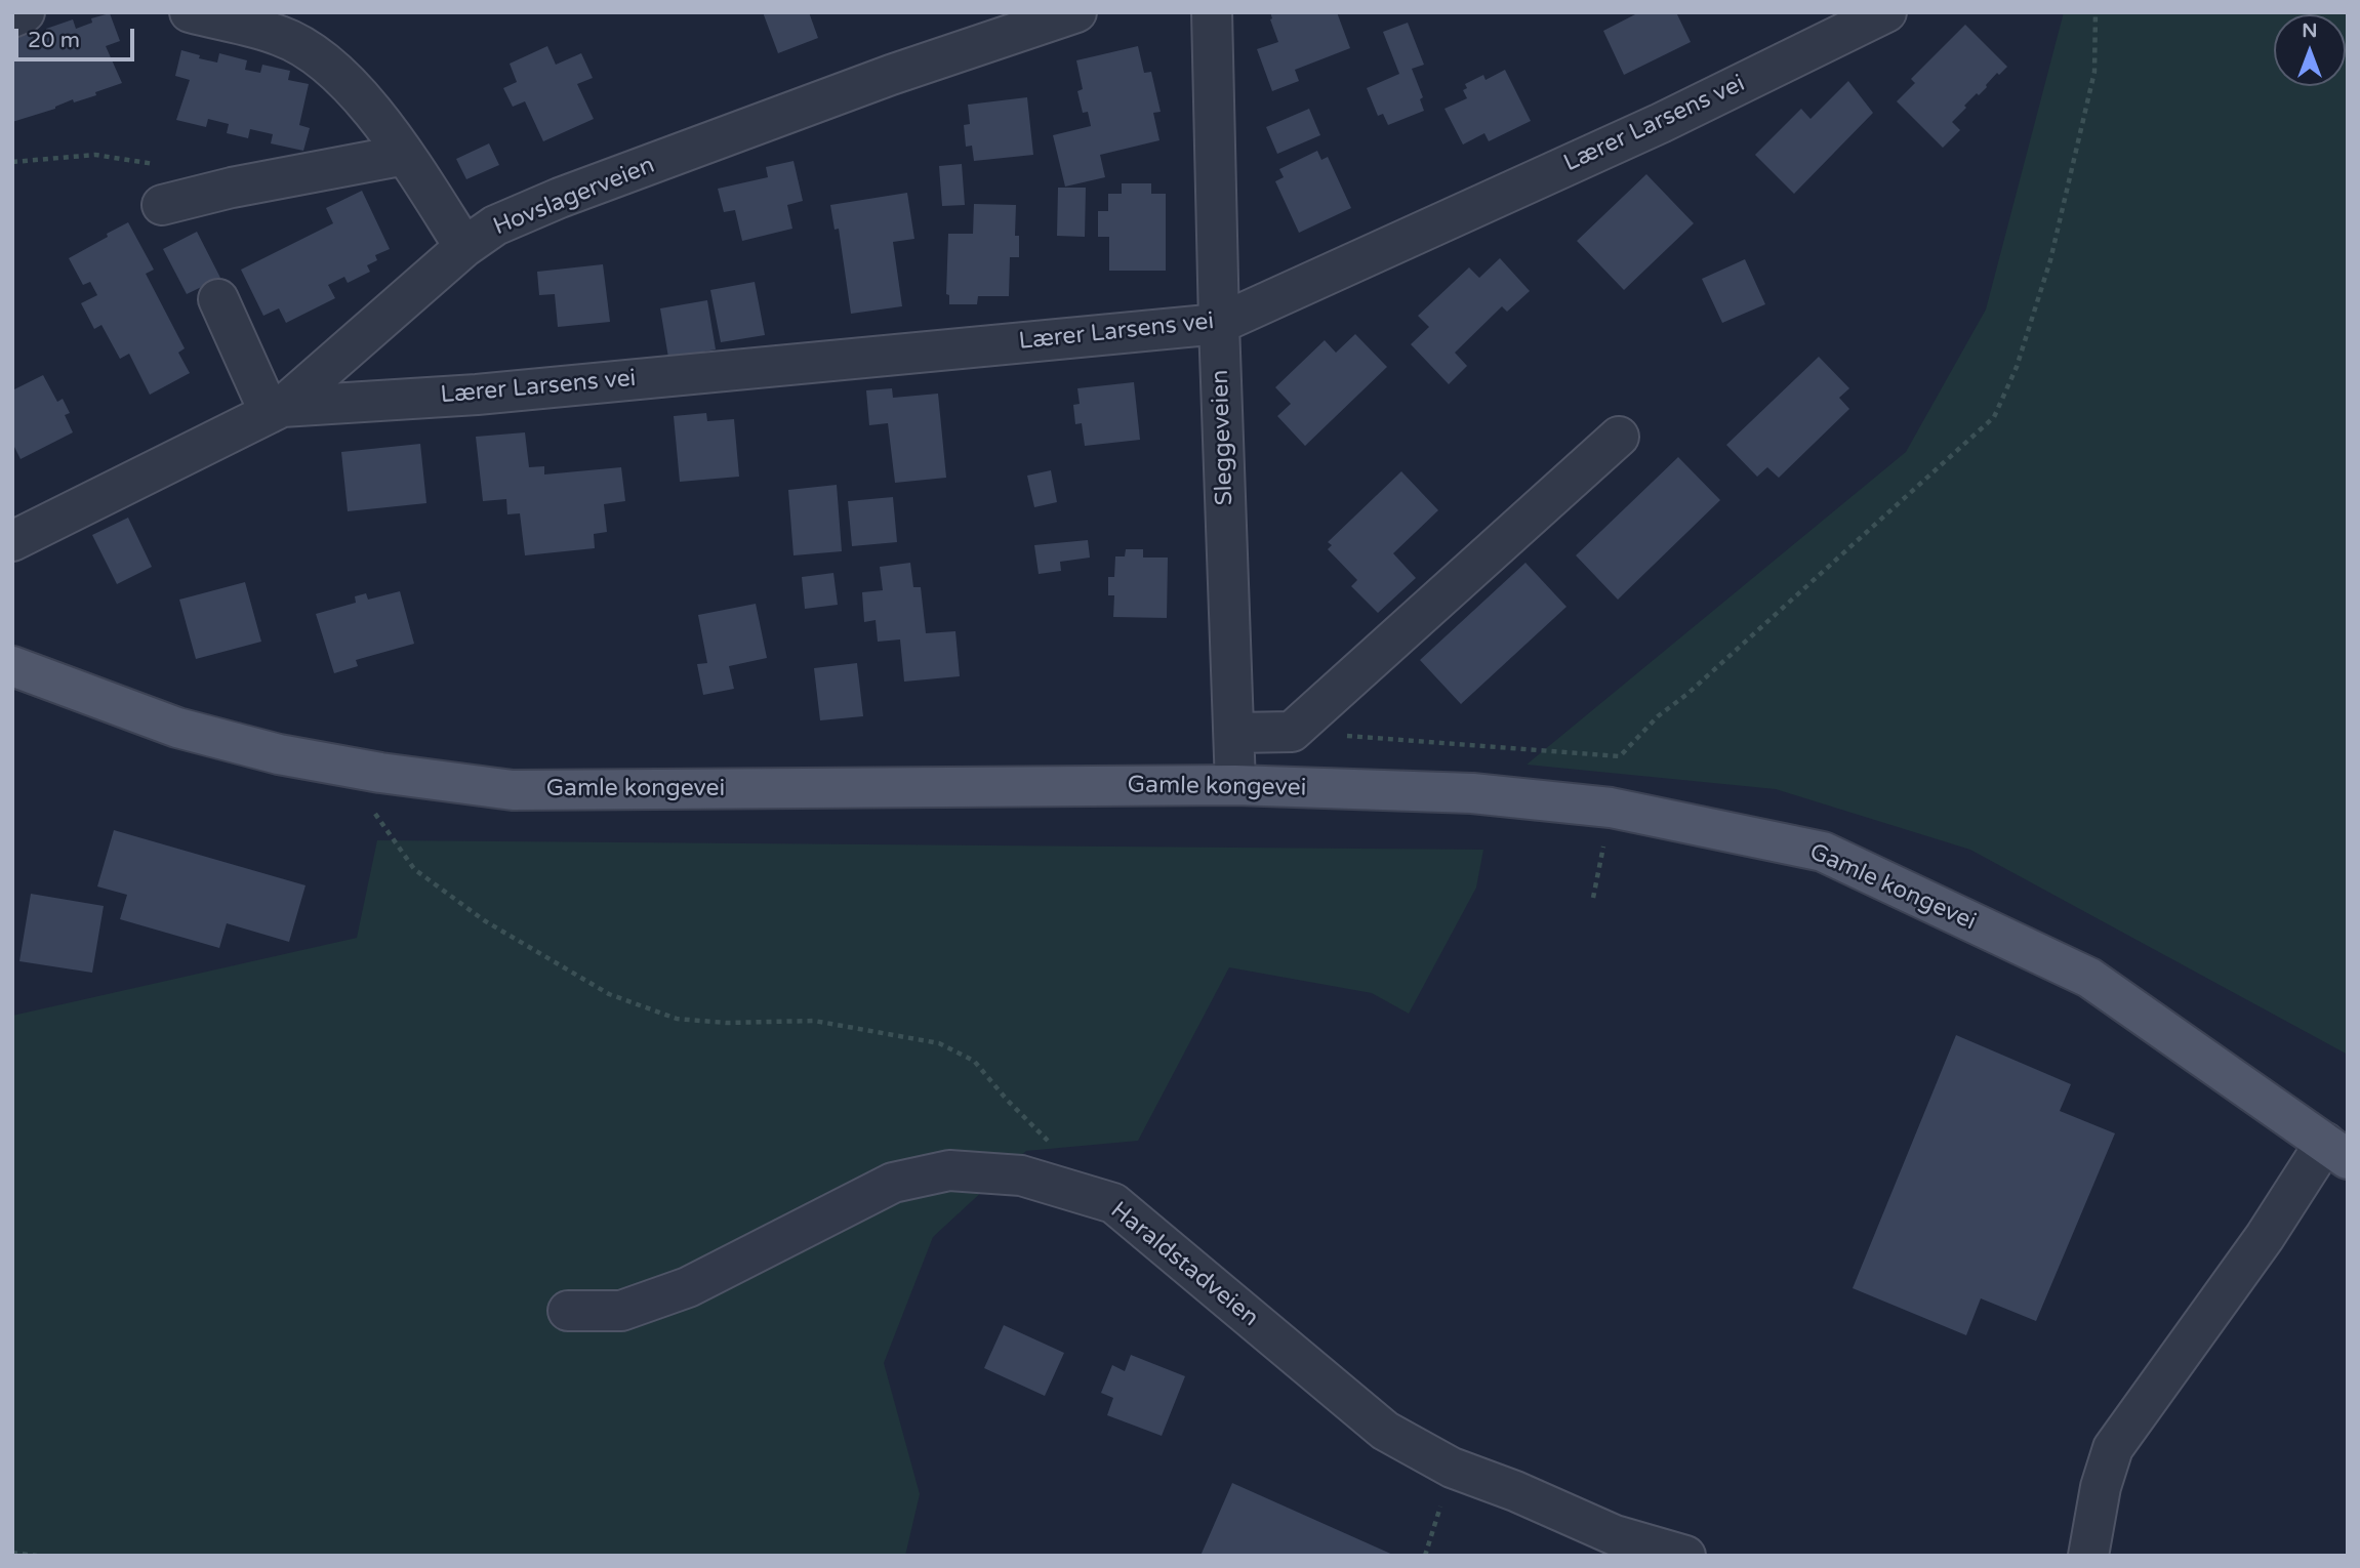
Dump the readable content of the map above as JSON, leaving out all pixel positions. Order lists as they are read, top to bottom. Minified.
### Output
{"streets":{"main road":["Gamle kongevei"],"street":["Lærer Larsens vei","Hovslagerveien","Sleggeveien","Haraldstadveien"]},"crossings":[["Lærer Larsens vei","Hovslagerveien"],["Lærer Larsens vei","Sleggeveien"],["Sleggeveien","Gamle kongevei"]],"scale_bar":"20 m","north":"top"}
